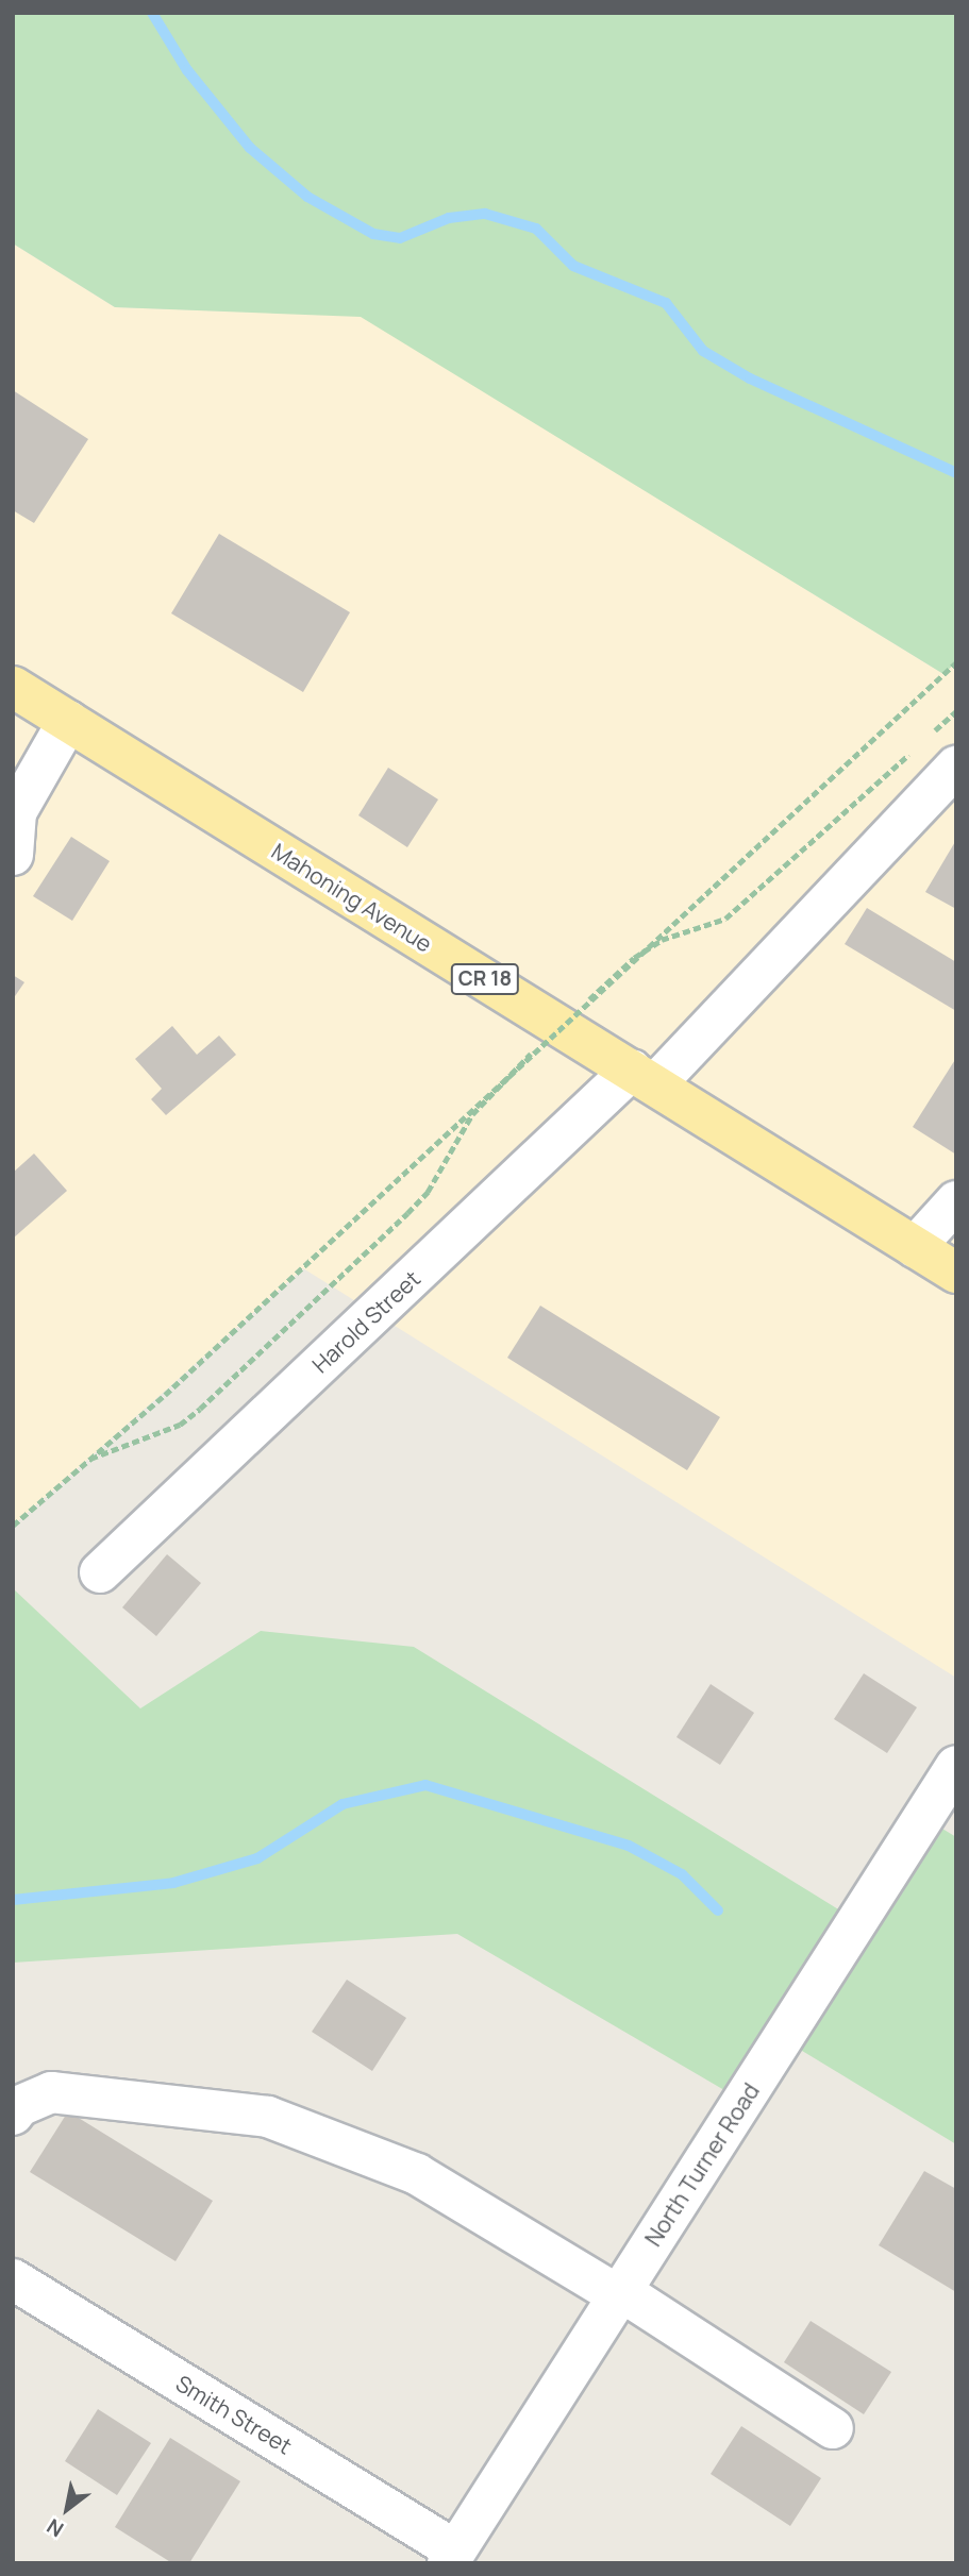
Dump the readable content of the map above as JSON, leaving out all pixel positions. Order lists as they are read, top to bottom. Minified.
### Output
{"streets":{"main road":["Mahoning Avenue","CR 18"],"street":["Harold Street","North Turner Road","Smith Street"]},"crossings":[["Mahoning Avenue","Harold Street"],["North Turner Road","Smith Street"]],"north":"bottom left"}
